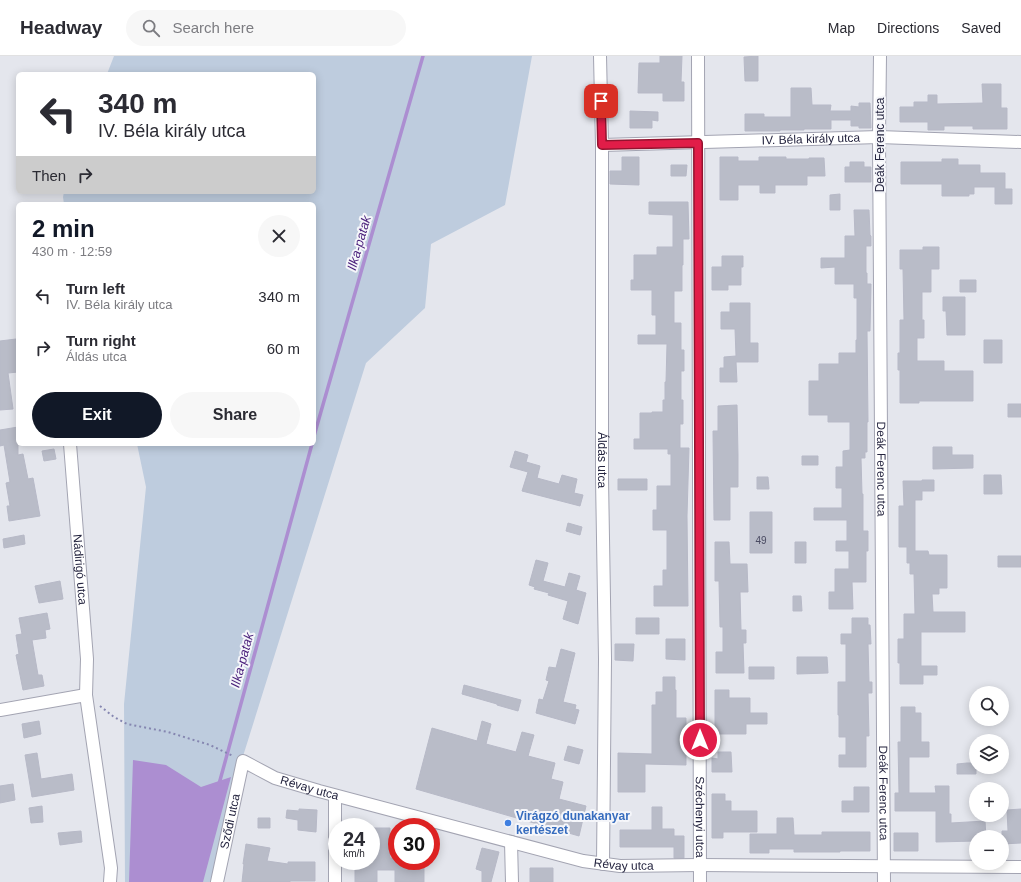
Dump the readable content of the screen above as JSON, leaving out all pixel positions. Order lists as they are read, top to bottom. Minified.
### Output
{"streets":{"street":["IV. Béla király utca","Deák Ferenc utca","Áldás utca","Nádirigó utca","Révay utca","Széchenyi utca","Sződi utca"]},"crossings":[["IV. Béla király utca","Deák Ferenc utca"],["IV. Béla király utca","Áldás utca"],["IV. Béla király utca","Széchenyi utca"],["Deák Ferenc utca","Révay utca"],["Áldás utca","Révay utca"],["Révay utca","Széchenyi utca"],["Révay utca","Sződi utca"]],"water":["Ilka-patak"],"places":["Virágzó dunakanyar kertészet"],"house_numbers":["49"],"page":{"header":"Headway","search":"Search here","nav":["Map","Directions","Saved"],"turn":["340 m","IV. Béla király utca"],"then":"Then","heading":["2 min","430 m · 12:59"],"list":[{"name":"Turn left","note":"IV. Béla király utca","value":"340 m"},{"name":"Turn right","note":"Áldás utca","value":"60 m"}],"buttons":["Exit","Share"],"map_buttons":["+","−"],"speed":"24 km/h","limit":"30"}}
